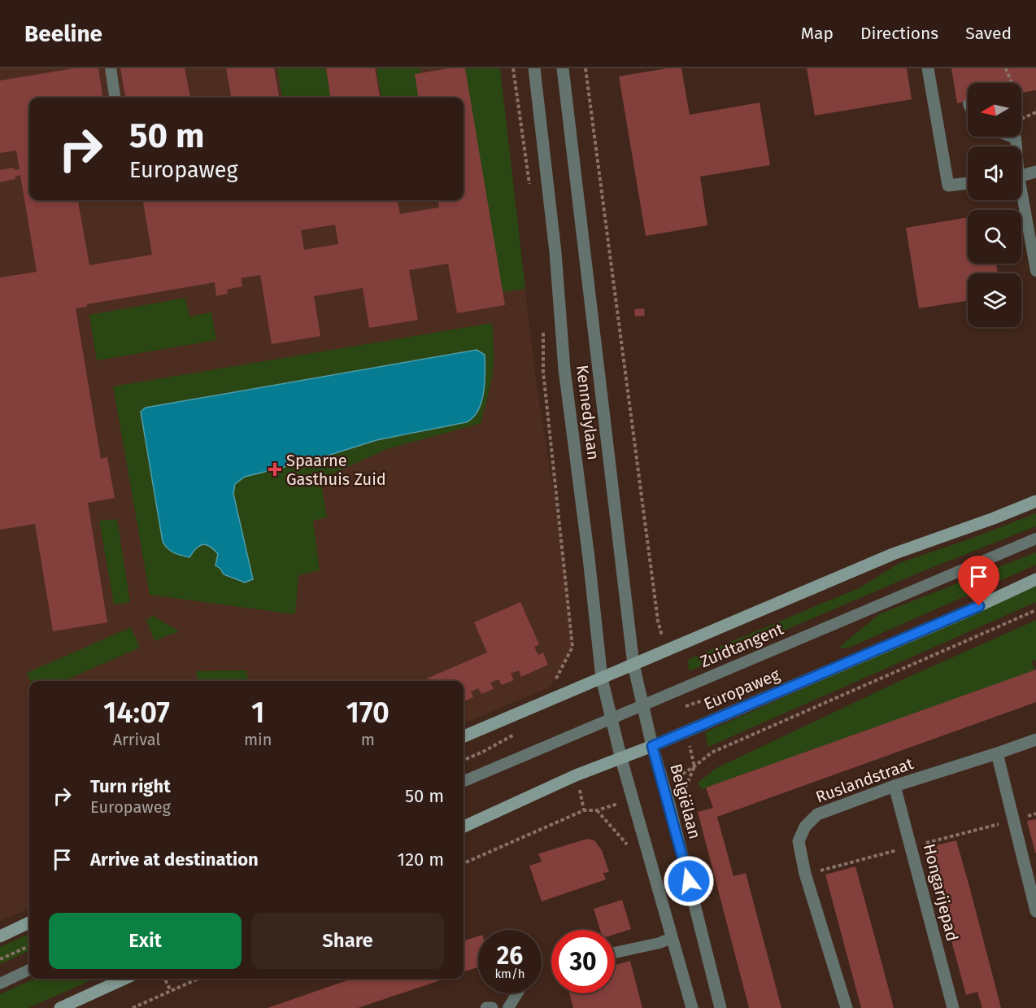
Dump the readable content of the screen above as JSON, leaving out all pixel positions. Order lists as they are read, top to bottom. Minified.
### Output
{"streets":{"main road":["Europaweg"],"street":["Kennedylaan","Ruslandstraat","Belgiëlaan","Hongarijepad"],"lane":["Zuidtangent"]},"crossings":[["Kennedylaan","Zuidtangent"],["Kennedylaan","Europaweg"],["Kennedylaan","Belgiëlaan"],["Europaweg","Belgiëlaan"],["Ruslandstraat","Hongarijepad"]],"places":{"health":["Spaarne Gasthuis Zuid"]},"north":"left","page":{"header":"Beeline","nav":["Map","Directions","Saved"],"turn":["50 m","Europaweg"],"eta":["14:07","Arrival","1","min","170","m"],"list":[{"name":"Turn right","note":"Europaweg","value":"50 m"},{"name":"Arrive at destination","value":"120 m"}],"buttons":["Exit","Share"],"speed":"26 km/h","limit":"30"}}
